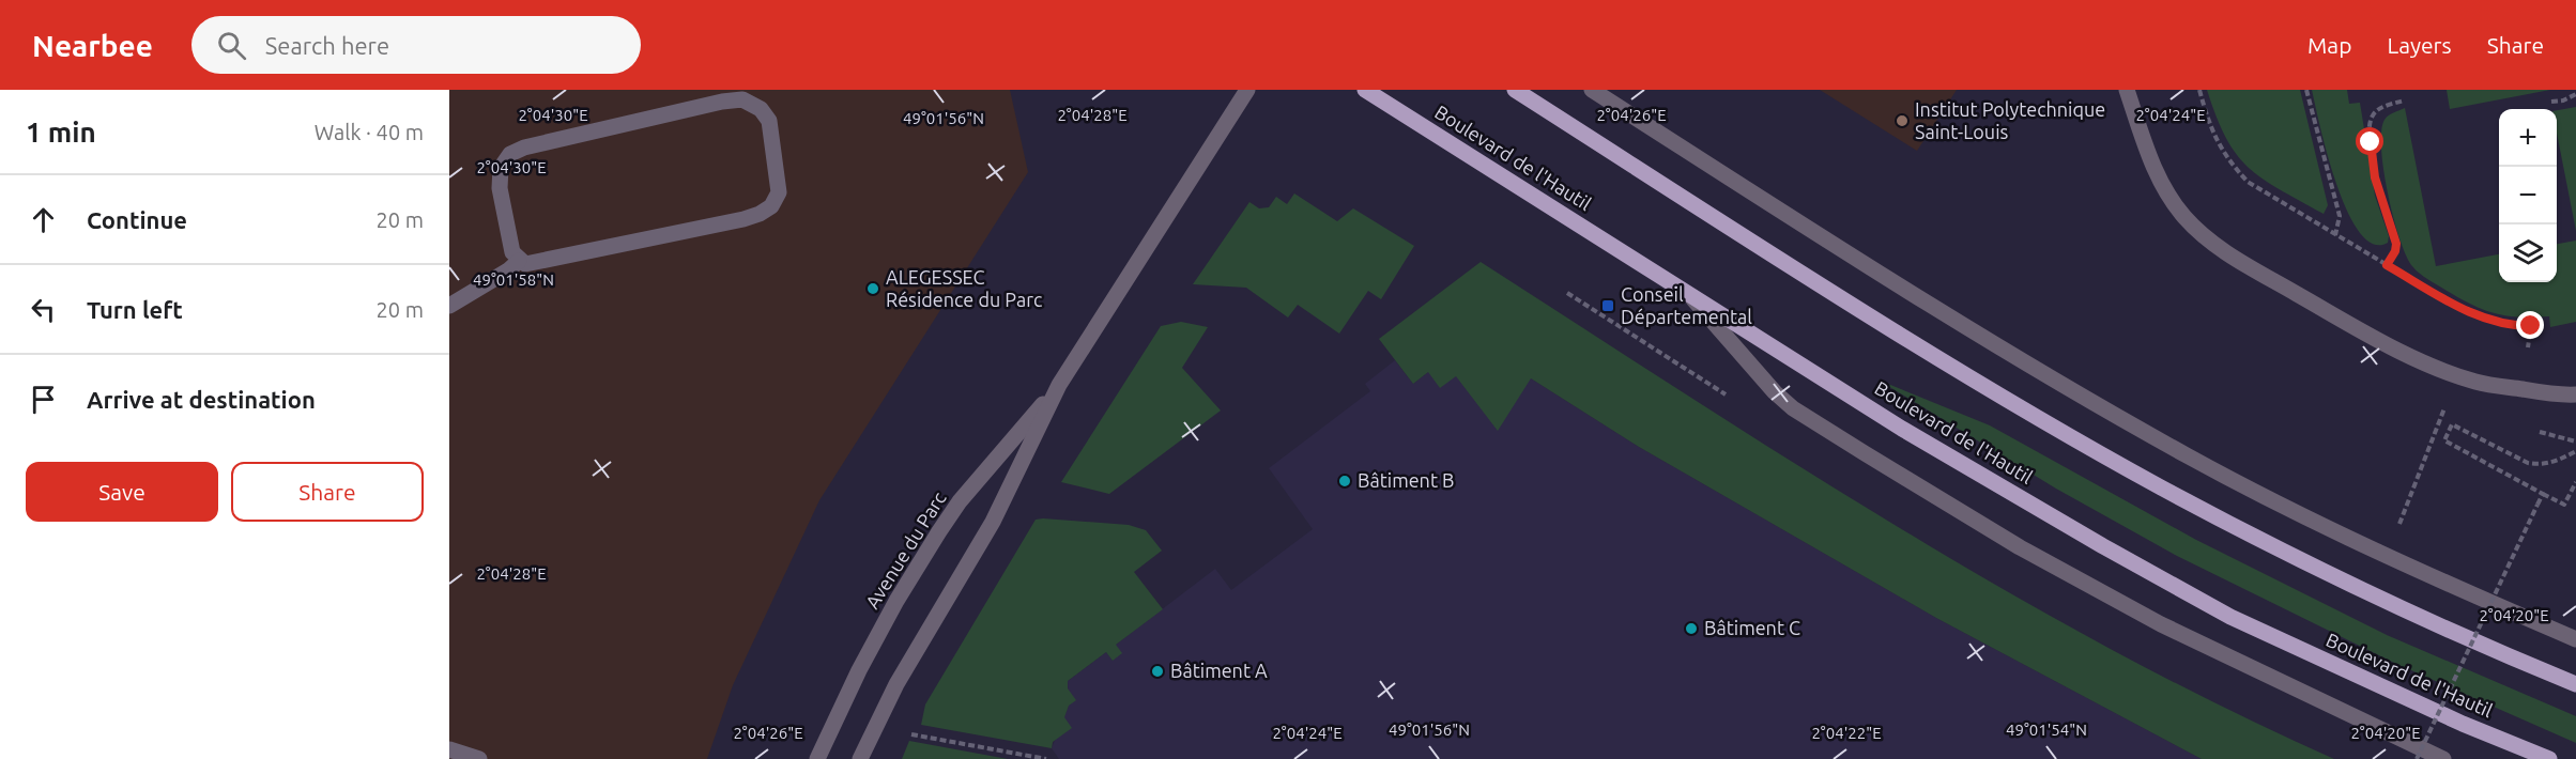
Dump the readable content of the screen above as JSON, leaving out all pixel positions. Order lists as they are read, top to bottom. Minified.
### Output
{"streets":{"main road":["Boulevard de l'Hautil"],"street":["Avenue du Parc"]},"places":{"other":["Institut Polytechnique Saint-Louis","ALEGESSEC Résidence du Parc","Bâtiment B","Bâtiment C","Bâtiment A"],"transit":["Conseil Départemental"]},"page":{"header":"Nearbee","search":"Search here","nav":["Map","Layers","Share"],"heading":["1 min","Walk · 40 m"],"map_buttons":["+","−"],"list":[["Continue","20 m"],["Turn left","20 m"],"Arrive at destination"],"buttons":["Save","Share"]},"coordinates":["2°04'30\"E","2°04'28\"E","2°04'26\"E","2°04'24\"E","49°01'56\"N","49°01'58\"N","2°04'20\"E","49°01'54\"N","2°04'22\"E"]}
